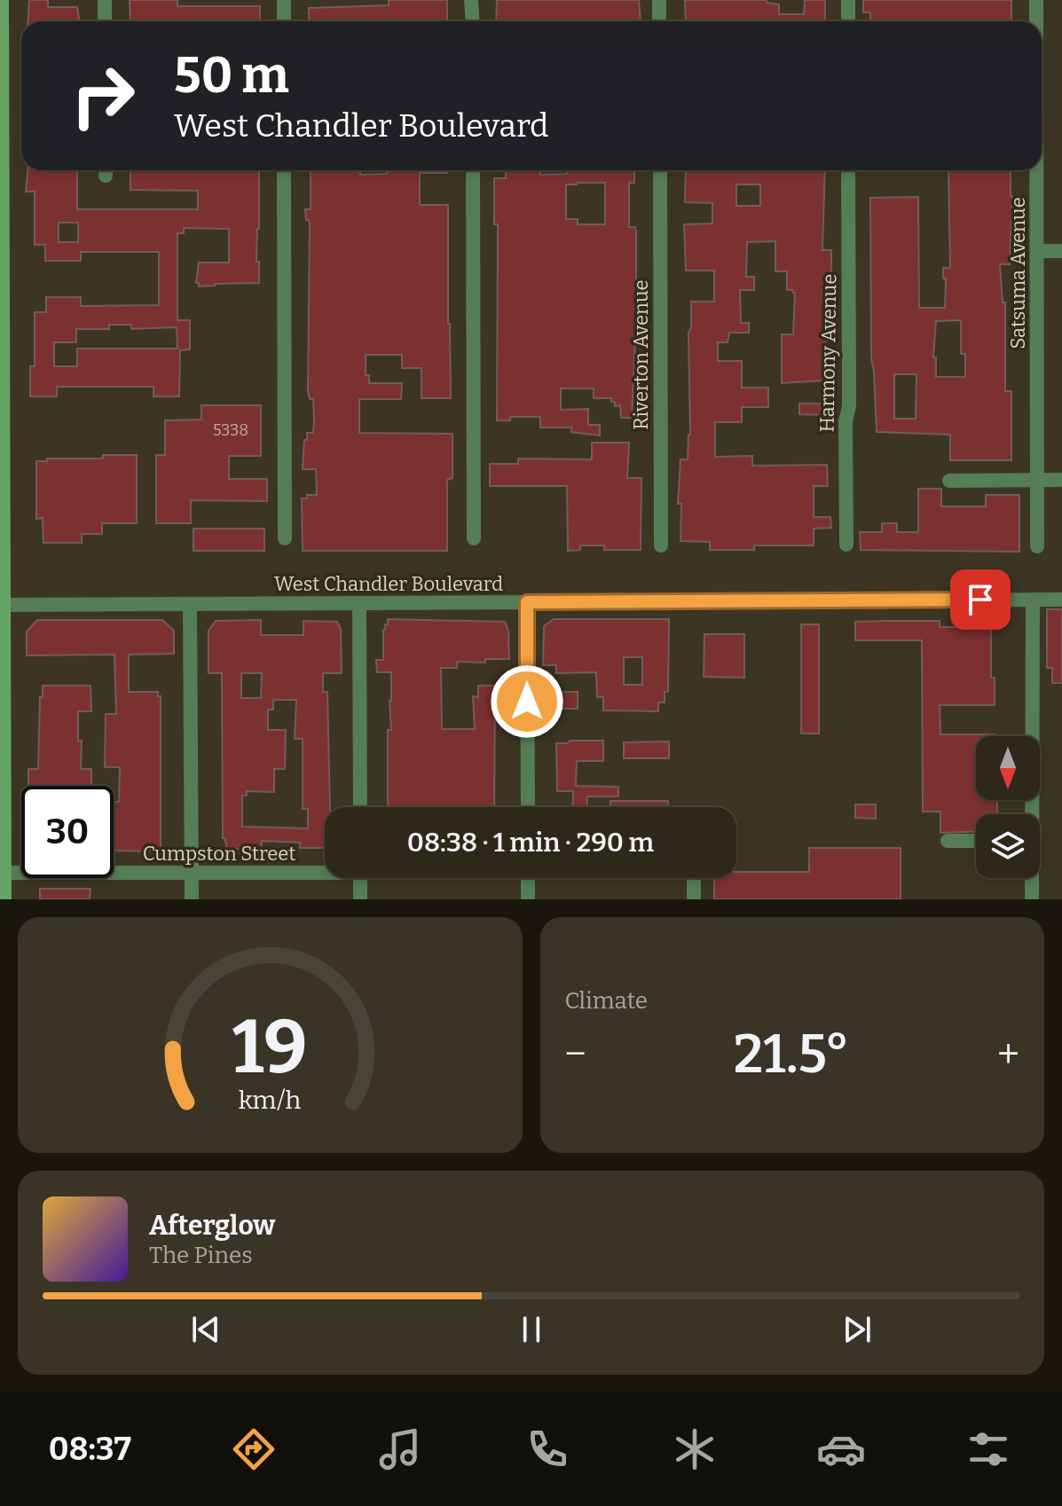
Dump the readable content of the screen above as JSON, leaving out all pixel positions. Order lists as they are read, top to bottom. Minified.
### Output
{"streets":{"street":["Satsuma Avenue","Harmony Avenue","Riverton Avenue","West Chandler Boulevard","Cumpston Street"]},"house_numbers":["5338"],"north":"bottom","page":{"turn":["50 m","West Chandler Boulevard"],"limit":"30","trip":"08:38 · 1 min · 290 m","tile":"Climate","heat":["−","21.5°","+"],"song":["Afterglow","The Pines"],"tabs":"08:37","gauge":["19","km/h"]}}
